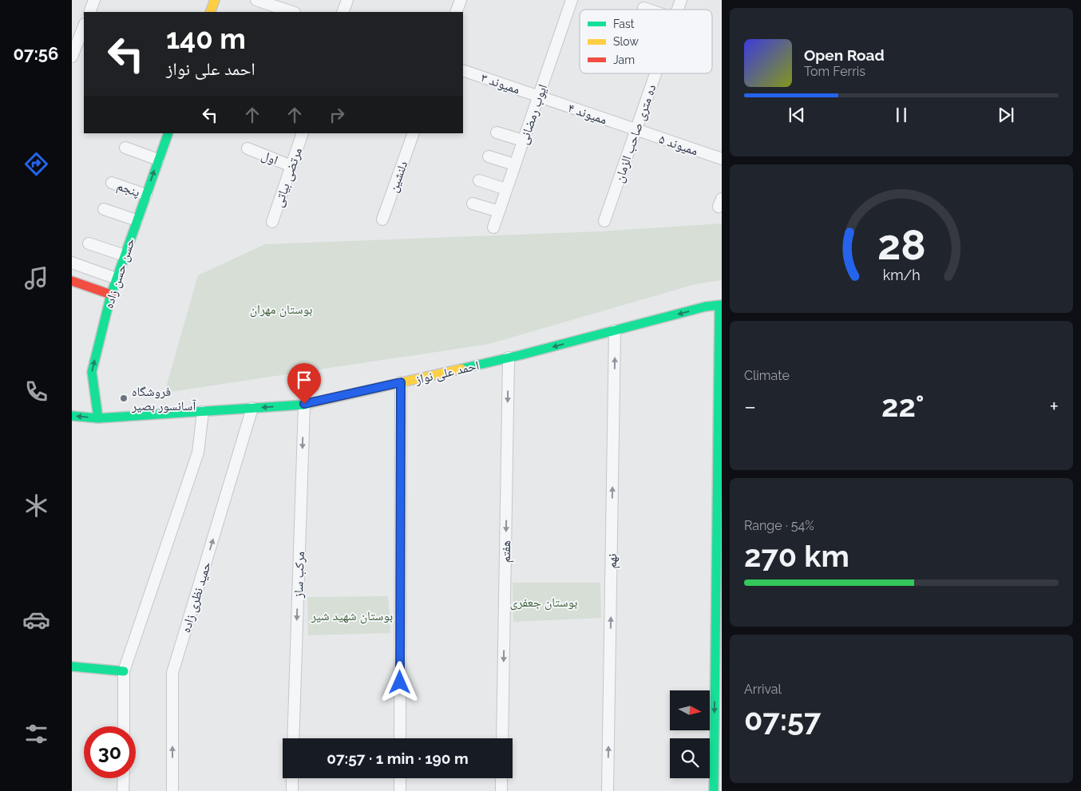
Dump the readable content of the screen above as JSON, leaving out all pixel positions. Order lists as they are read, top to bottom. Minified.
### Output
{"streets":{"street":["ممیوند ۳","ممیوند ۴","ایوب رمضانی","ده متری صاحب الزمان","ممیوند ۵","اول","دلنشین","مرتضی بیاتی","پنجم","حسن حسن زاده","احمد علی نواز","هفتم","نهم","مرکب ساز","حمید نظری زاده"]},"crossings":[["ممیوند ۳","ممیوند ۴"],["ممیوند ۳","ایوب رمضانی"],["ممیوند ۴","ایوب رمضانی"],["ممیوند ۴","ده متری صاحب الزمان"],["ممیوند ۴","ممیوند ۵"],["ده متری صاحب الزمان","ممیوند ۵"],["اول","مرتضی بیاتی"],["پنجم","حسن حسن زاده"],["حسن حسن زاده","احمد علی نواز"],["احمد علی نواز","هفتم"],["احمد علی نواز","نهم"],["احمد علی نواز","مرکب ساز"],["احمد علی نواز","حمید نظری زاده"]],"one_way":["حسن حسن زاده","احمد علی نواز","هفتم","نهم","مرکب ساز"],"parks":["بوستان مهران","بوستان جعفری","بوستان شهید شیر"],"places":["فروشگاه آسانسور بصیر"],"legend":["Fast","Slow","Jam"],"north":"right","page":{"tabs":"07:56","turn":["140 m","احمد علی نواز"],"song":["Open Road","Tom Ferris"],"tile":["Climate",["Range · 54%","270 km"],["Arrival","07:57"]],"heat":["−","22°","+"],"limit":"30","trip":"07:57 · 1 min · 190 m","gauge":["28","km/h"]}}
